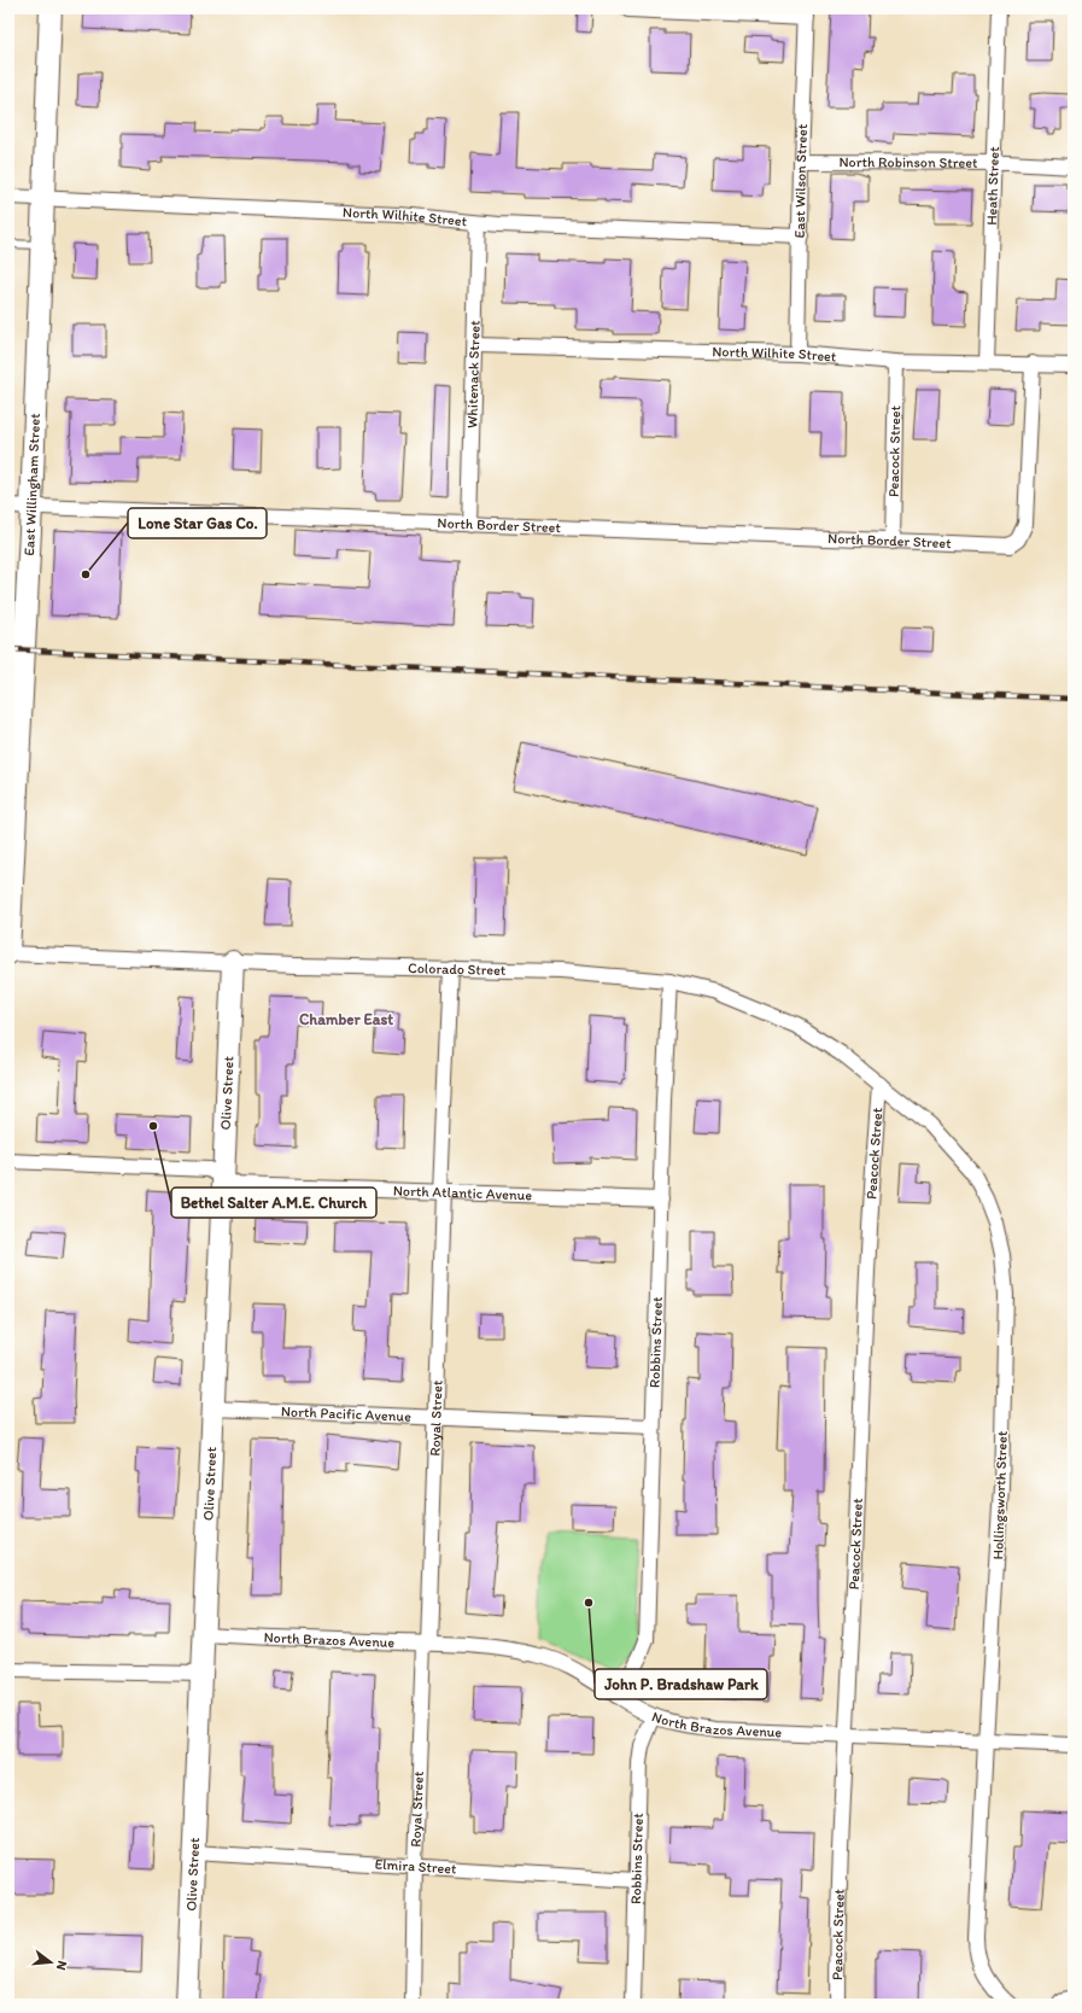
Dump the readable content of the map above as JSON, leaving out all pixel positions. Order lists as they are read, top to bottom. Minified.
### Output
{"streets":{"street":["North Robinson Street","East Wilson Street","Heath Street","North Wilhite Street","Whitenack Street","Peacock Street","East Willingham Street","North Border Street","Colorado Street","Olive Street","North Atlantic Avenue","Robbins Street","North Pacific Avenue","Royal Street","Hollingsworth Street","North Brazos Avenue","Elmira Street"]},"crossings":[["North Robinson Street","East Wilson Street"],["North Robinson Street","Heath Street"],["East Wilson Street","North Wilhite Street"],["Heath Street","North Wilhite Street"],["North Wilhite Street","Whitenack Street"],["North Wilhite Street","Peacock Street"],["North Wilhite Street","East Willingham Street"],["North Wilhite Street","North Border Street"],["Whitenack Street","North Border Street"],["Peacock Street","North Border Street"],["Peacock Street","Colorado Street"],["Peacock Street","Hollingsworth Street"],["Peacock Street","North Brazos Avenue"],["East Willingham Street","North Border Street"],["East Willingham Street","Colorado Street"],["Colorado Street","Olive Street"],["Colorado Street","Robbins Street"],["Colorado Street","Royal Street"],["Colorado Street","Hollingsworth Street"],["Olive Street","North Atlantic Avenue"],["Olive Street","North Pacific Avenue"],["Olive Street","North Brazos Avenue"],["Olive Street","Elmira Street"],["North Atlantic Avenue","Robbins Street"],["North Atlantic Avenue","Royal Street"],["Robbins Street","North Pacific Avenue"],["Robbins Street","North Brazos Avenue"],["Robbins Street","Elmira Street"],["North Pacific Avenue","Royal Street"],["Royal Street","North Brazos Avenue"],["Royal Street","Elmira Street"],["Hollingsworth Street","North Brazos Avenue"]],"districts":["Chamber East"],"places":["Lone Star Gas Co.","Bethel Salter A.M.E. Church","John P. Bradshaw Park"],"north":"right"}
